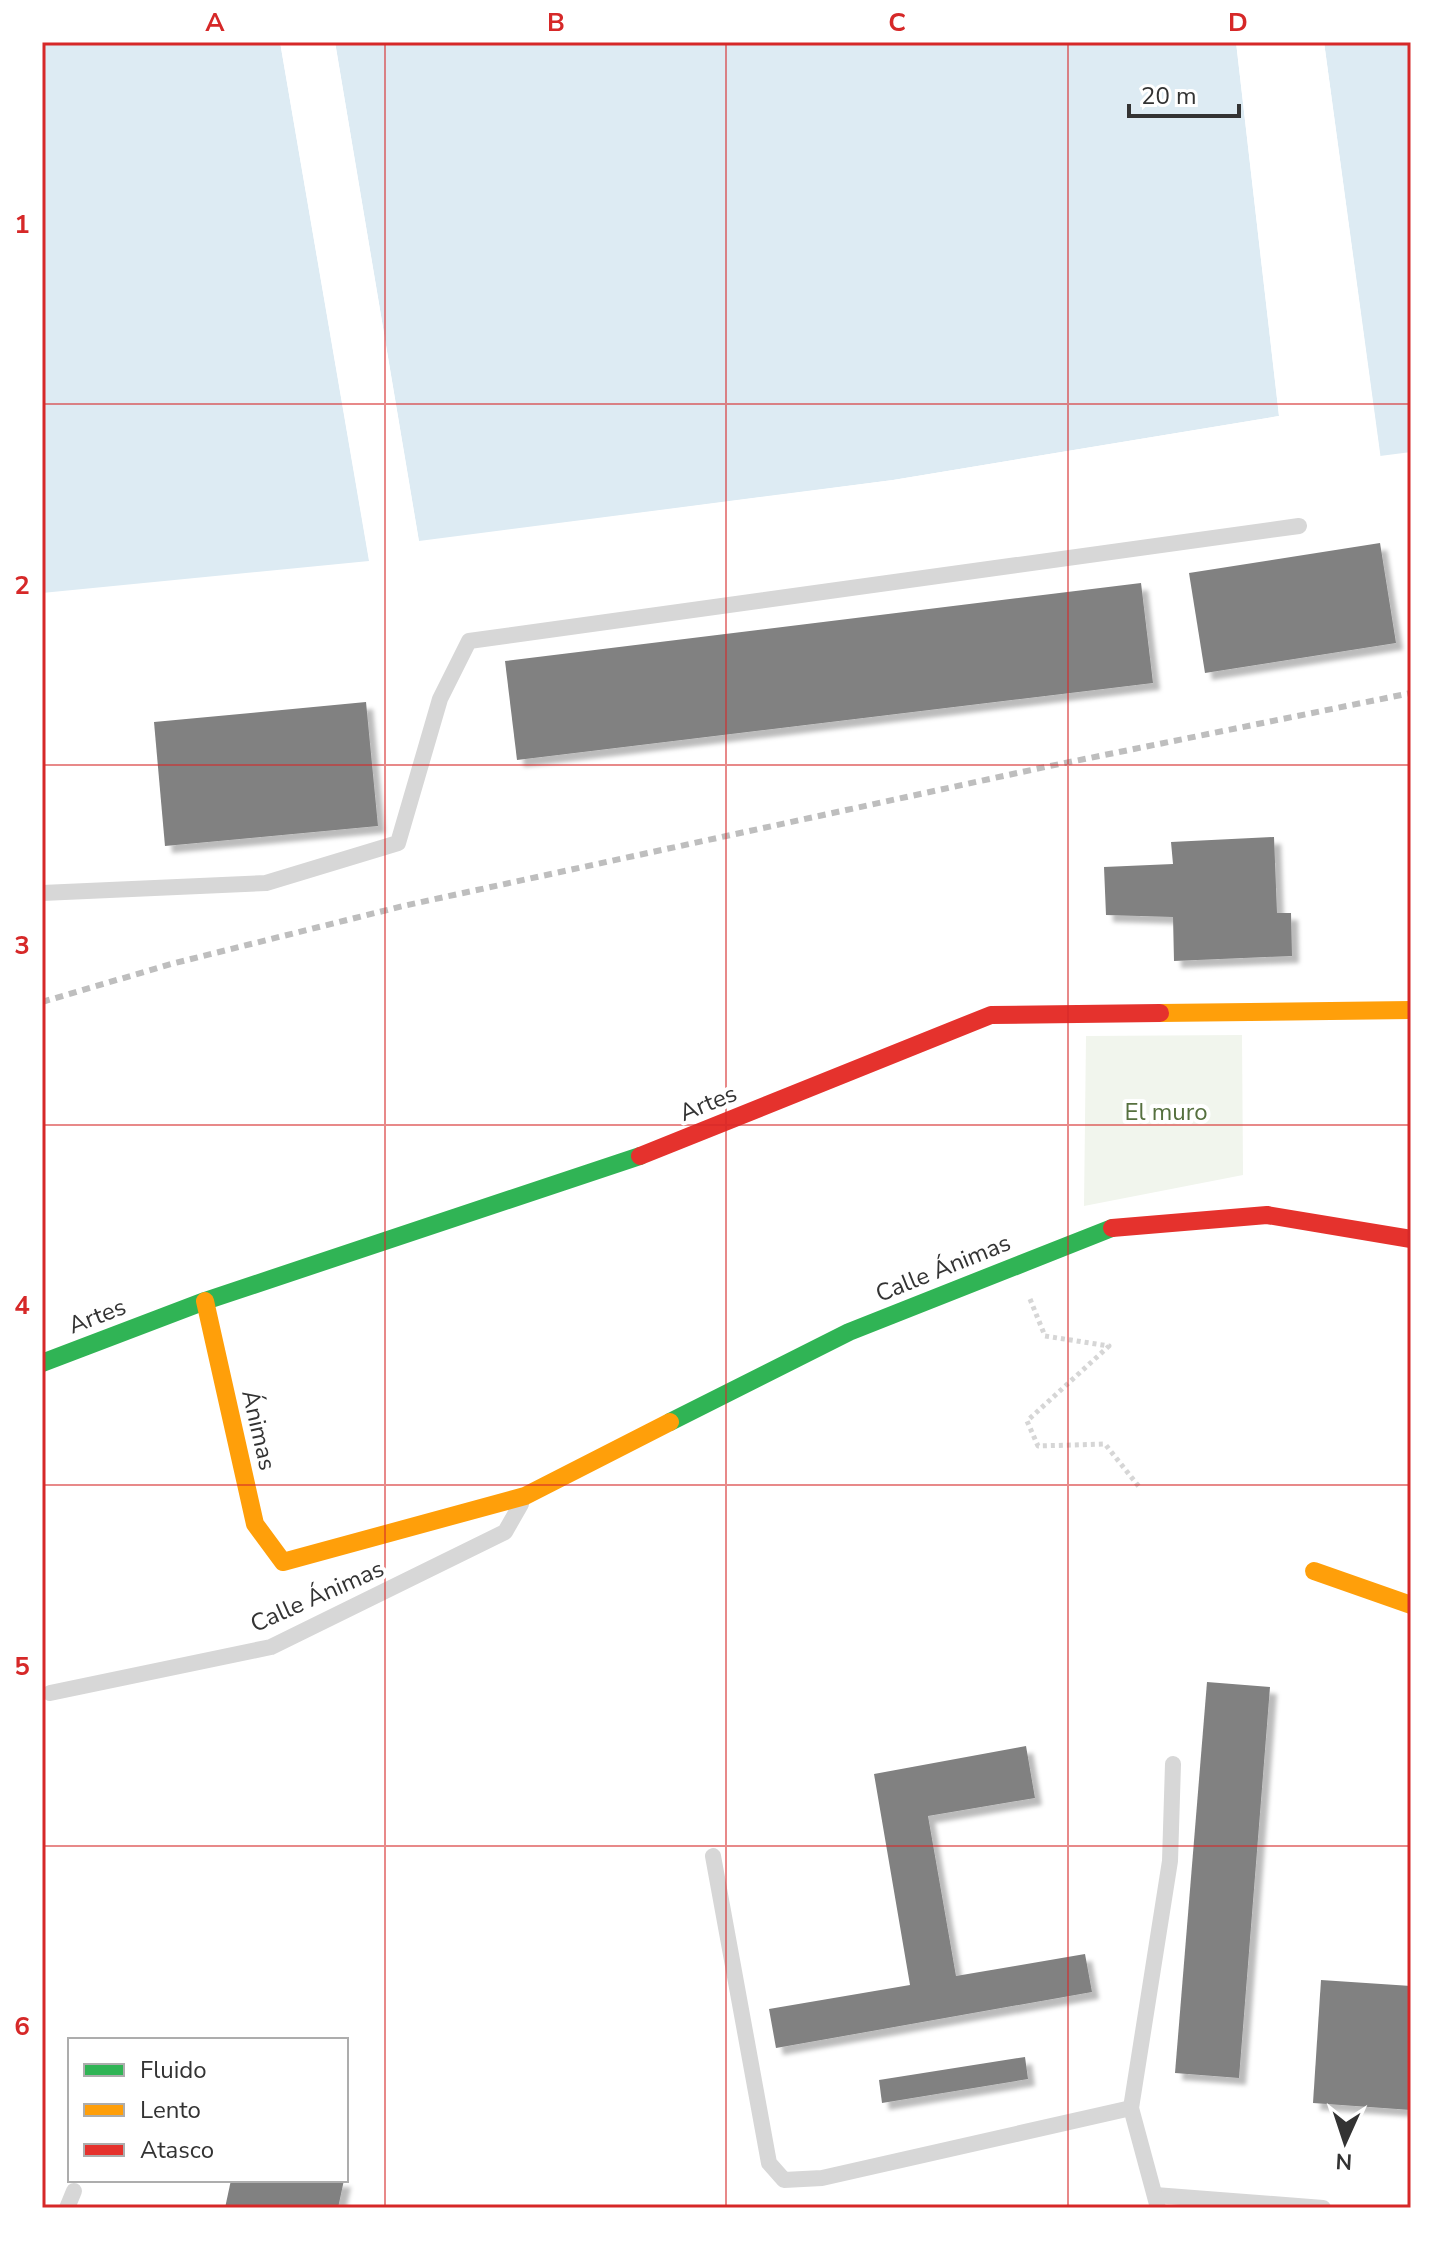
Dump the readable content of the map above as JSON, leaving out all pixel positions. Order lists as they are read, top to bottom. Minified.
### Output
{"streets":{"street":["Artes","Calle Ánimas","Ánimas"]},"crossings":[["Artes","Ánimas"],["Calle Ánimas","Ánimas"]],"parks":["El muro"],"legend":["Fluido","Lento","Atasco"],"scale_bar":"20 m","north":"bottom","grid":{"columns":["A","B","C","D"],"rows":["1","2","3","4","5","6"]}}
